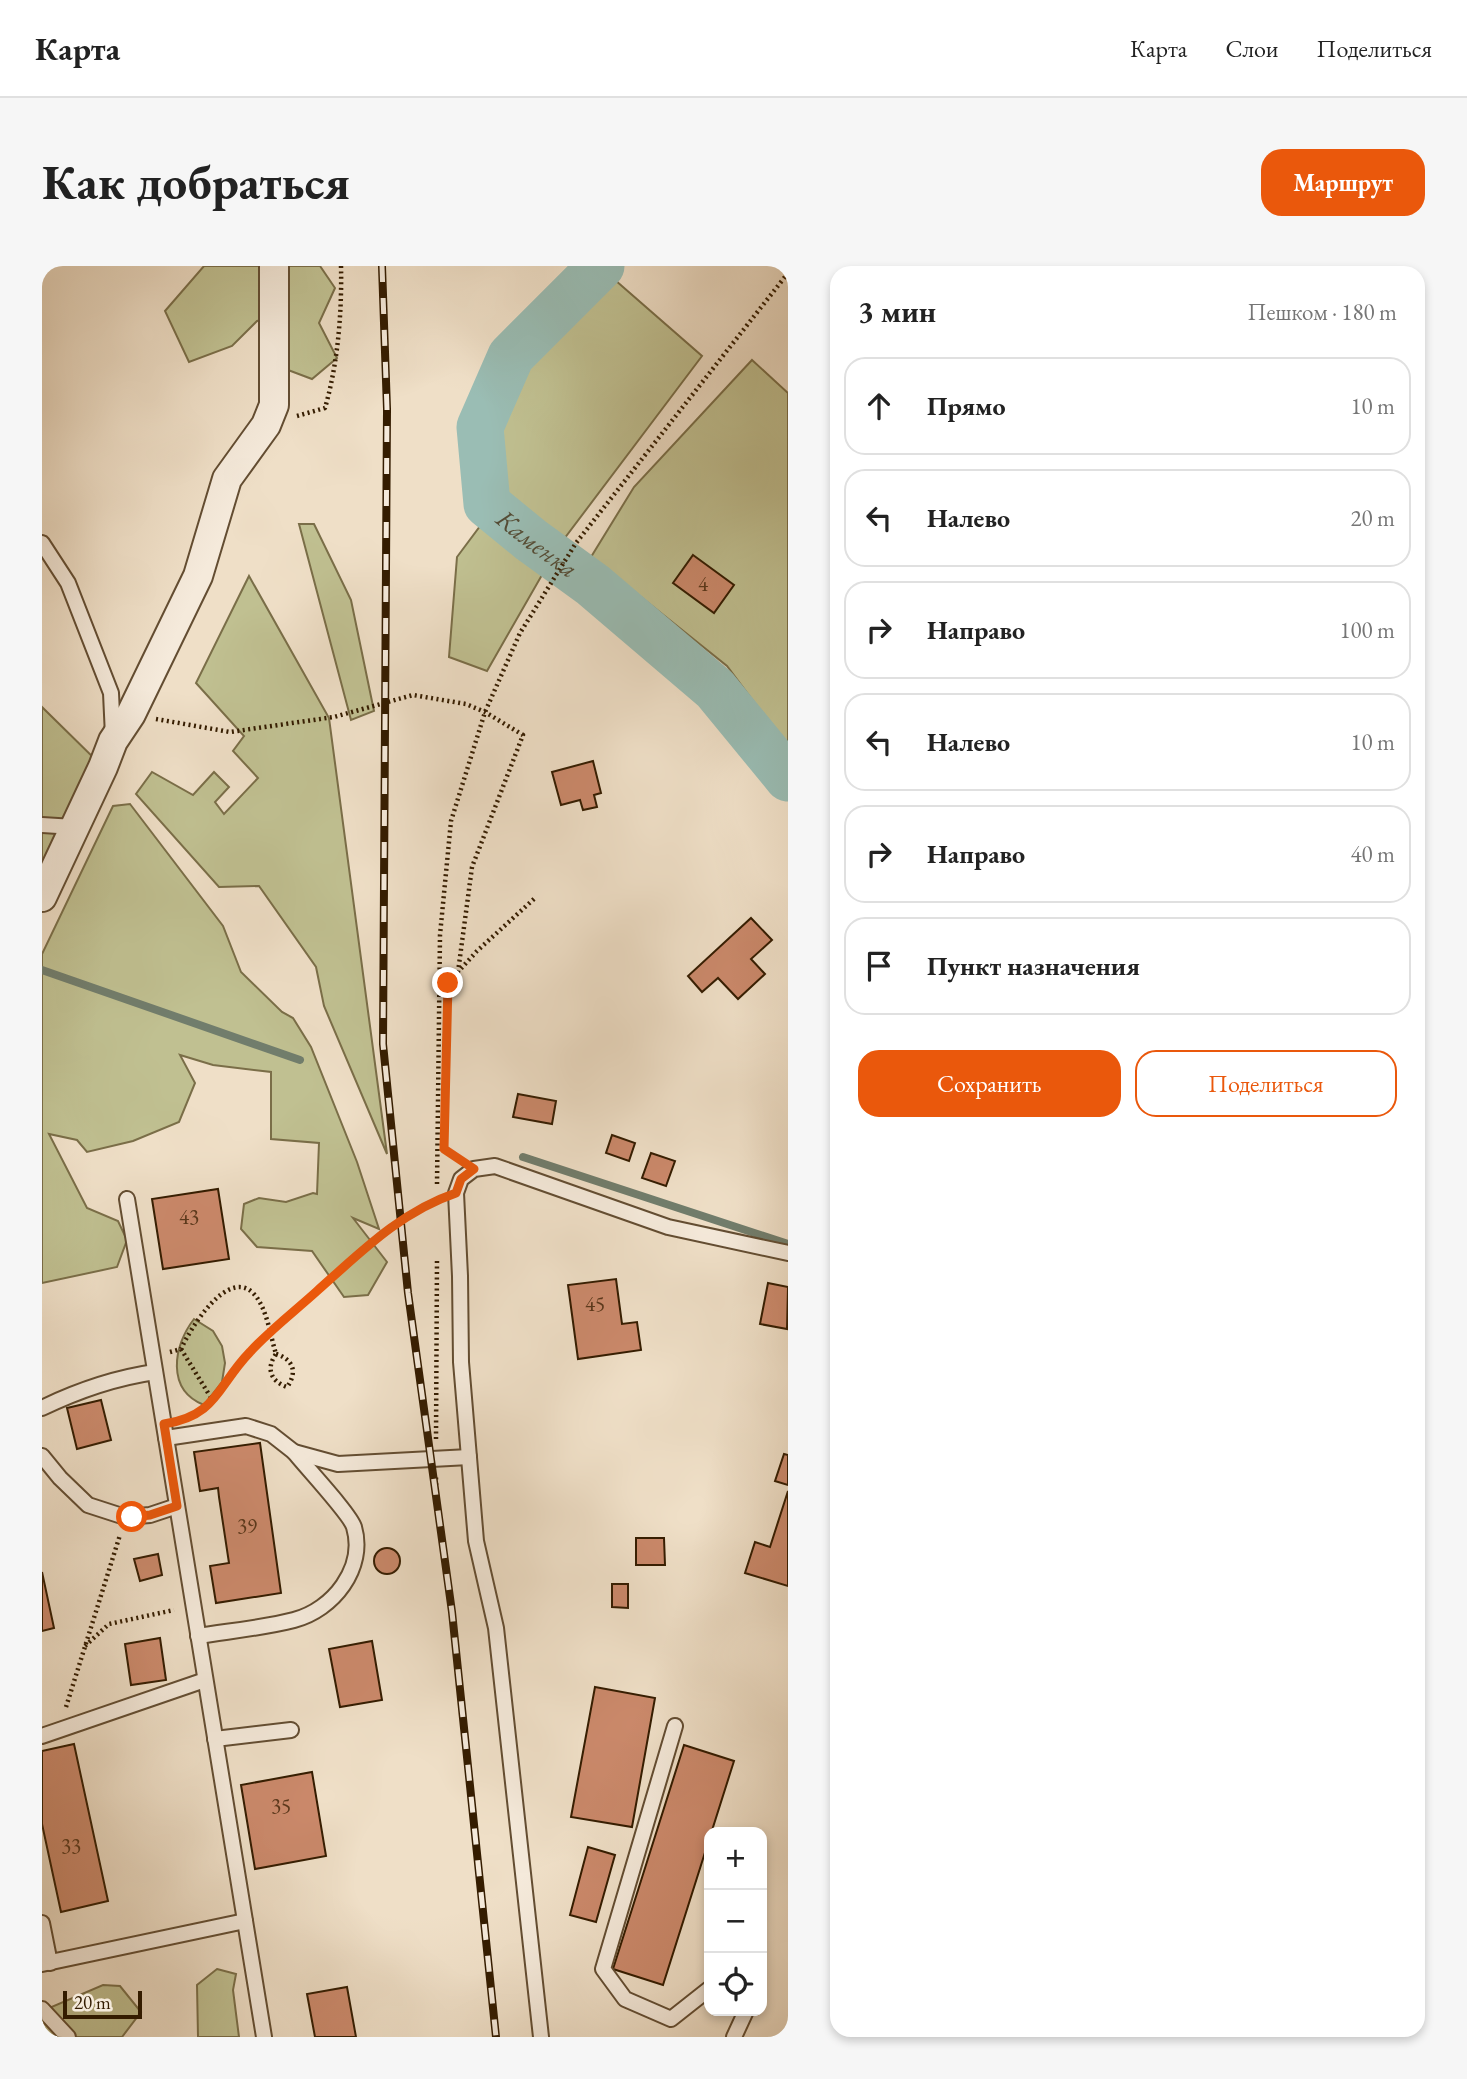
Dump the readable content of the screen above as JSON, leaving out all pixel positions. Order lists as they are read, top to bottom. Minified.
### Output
{"water":["Каменка"],"house_numbers":["4","43","45","39","35","33"],"scale_bar":"20 m","page":{"header":"Карта","nav":["Карта","Слои","Поделиться"],"buttons":["Маршрут",["Сохранить","Поделиться"]],"title":"Как добраться","heading":["3 мин","Пешком · 180 m"],"list":[["Прямо","10 m"],["Налево","20 m"],["Направо","100 m"],["Налево","10 m"],["Направо","40 m"],"Пункт назначения"],"map_buttons":["+","−"],"scale":"20 m"}}
